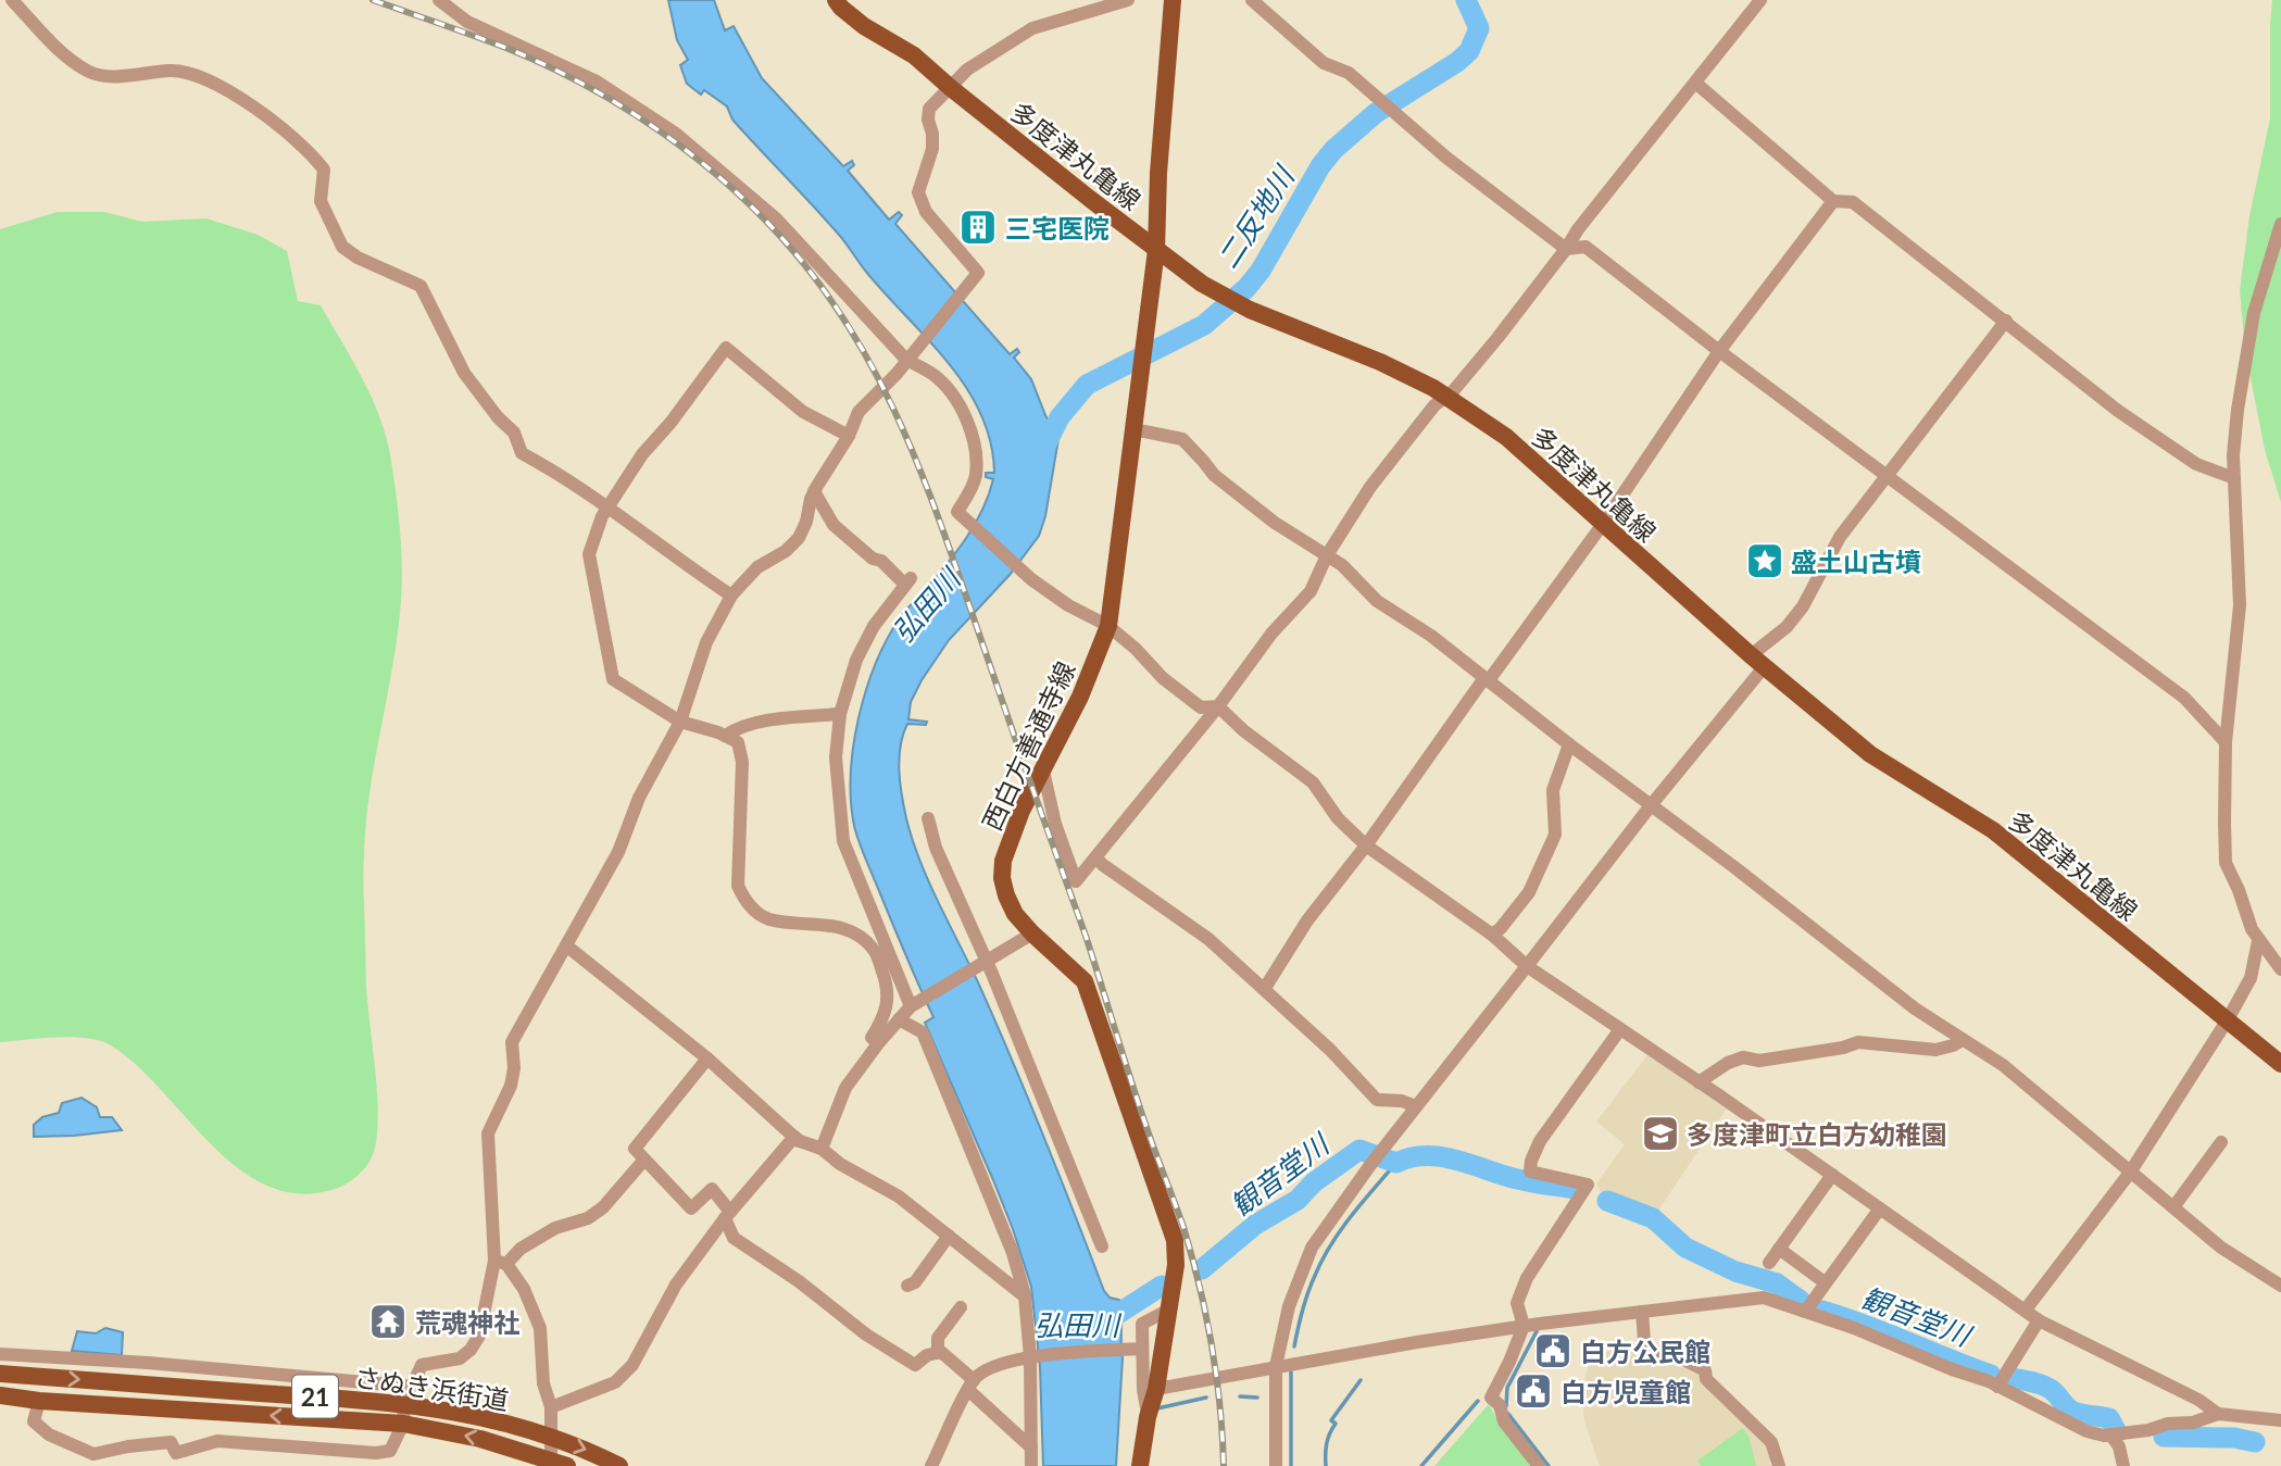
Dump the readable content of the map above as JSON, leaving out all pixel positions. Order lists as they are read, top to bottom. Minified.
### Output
{"streets":{"main road":["多度津丸亀線","西白方善通寺線","さぬき浜街道","21"]},"crossings":[["多度津丸亀線","西白方善通寺線"],["さぬき浜街道","21"]],"water":["二反地川","弘田川","観音堂川"],"places":{"building":["三宅医院"],"place":["盛土山古墳"],"school or university":["多度津町立白方幼稚園"],"temple":["荒魂神社"],"public building":["白方公民館","白方児童館"]}}
